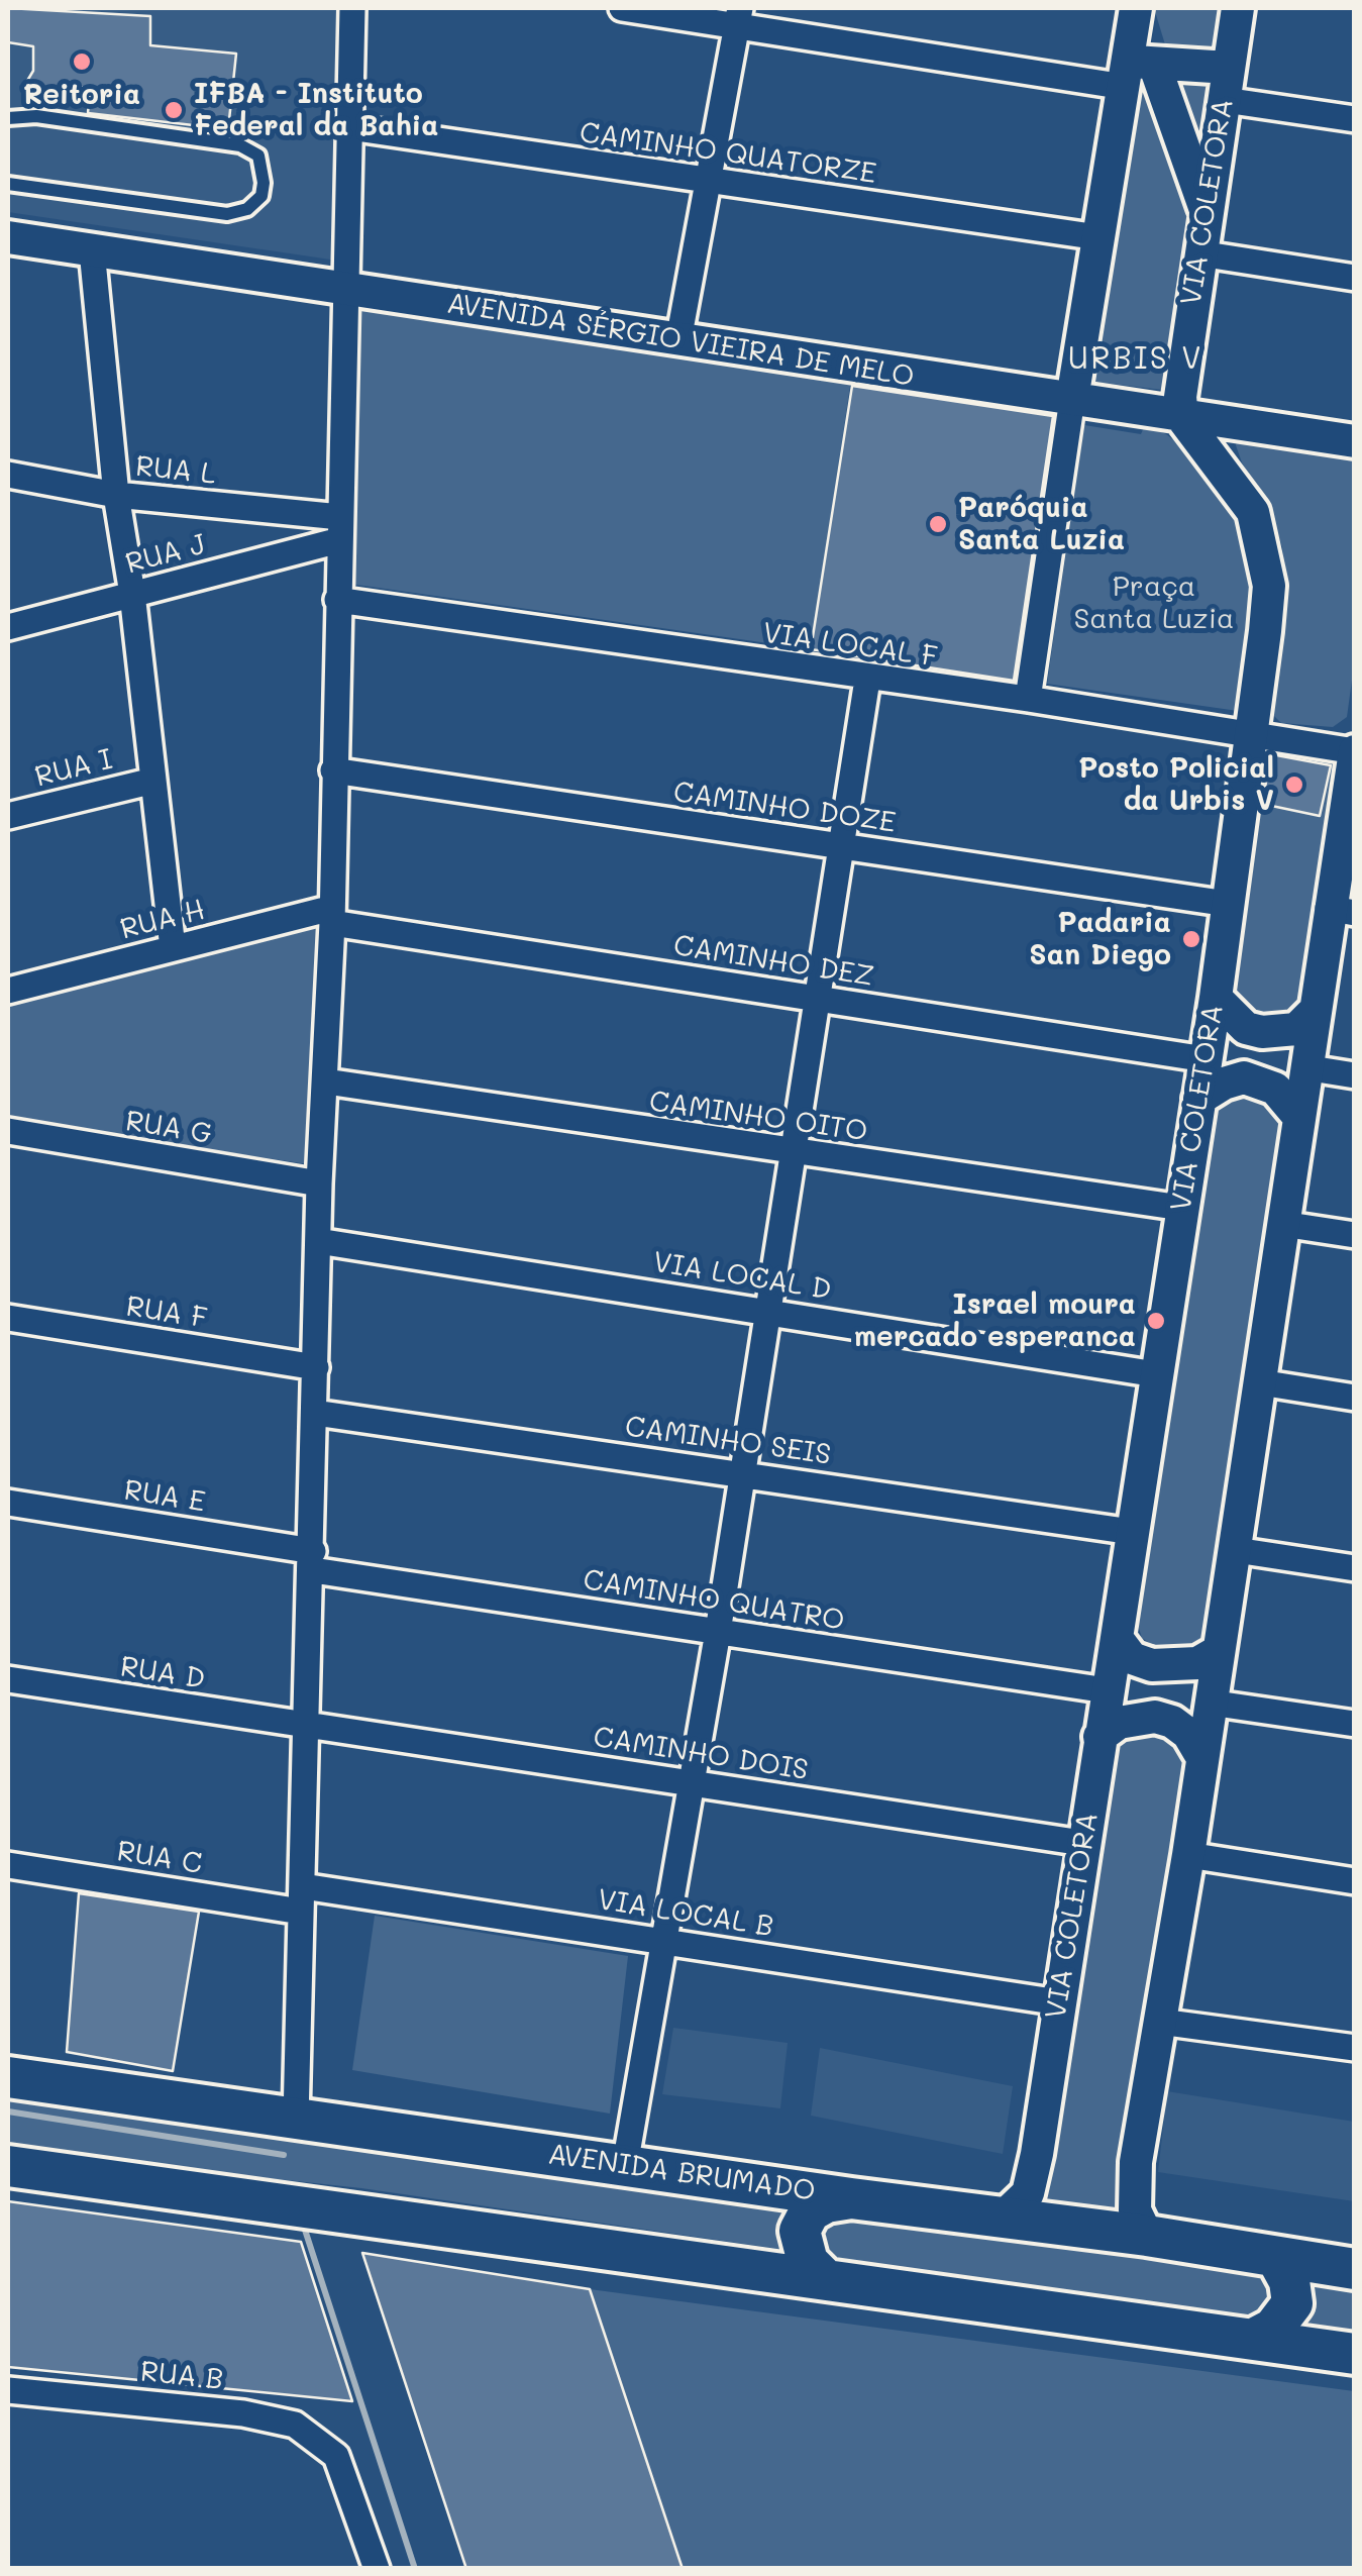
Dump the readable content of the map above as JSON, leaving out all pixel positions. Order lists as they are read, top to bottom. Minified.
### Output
{"streets":{"main road":["AVENIDA BRUMADO"],"street":["CAMINHO QUATORZE","VIA COLETORA","AVENIDA SÉRGIO VIEIRA DE MELO","RUA L","RUA J","VIA LOCAL F","RUA I","CAMINHO DOZE","RUA H","CAMINHO DEZ","CAMINHO OITO","RUA G","VIA LOCAL D","RUA F","CAMINHO SEIS","RUA E","CAMINHO QUATRO","RUA D","CAMINHO DOIS","RUA C","VIA LOCAL B","RUA B"]},"crossings":[["VIA COLETORA","AVENIDA SÉRGIO VIEIRA DE MELO"],["VIA COLETORA","VIA LOCAL F"],["VIA COLETORA","CAMINHO DOZE"],["VIA COLETORA","CAMINHO DEZ"],["VIA COLETORA","CAMINHO OITO"],["VIA COLETORA","VIA LOCAL D"],["VIA COLETORA","CAMINHO SEIS"],["VIA COLETORA","CAMINHO QUATRO"],["VIA COLETORA","CAMINHO DOIS"],["VIA COLETORA","VIA LOCAL B"],["VIA COLETORA","AVENIDA BRUMADO"],["RUA L","RUA J"],["RUA H","CAMINHO DEZ"],["RUA E","CAMINHO QUATRO"],["RUA D","CAMINHO DOIS"],["RUA C","VIA LOCAL B"]],"districts":["URBIS V"],"parks":["Praça Santa Luzia"],"places":["Reitoria","IFBA - Instituto Federal da Bahia","Paróquia Santa Luzia","Posto Policial da Urbis V","Padaria San Diego","Israel moura mercado esperanca"]}
